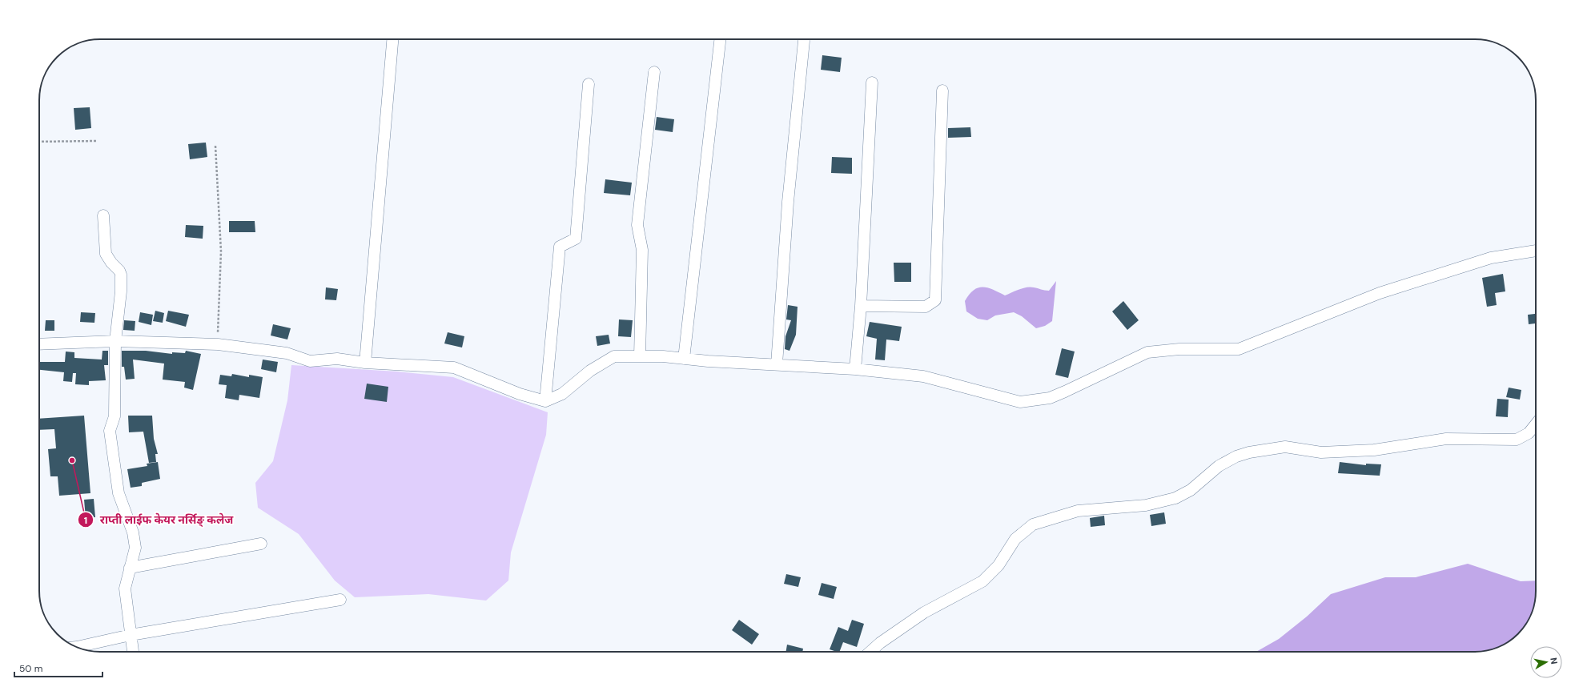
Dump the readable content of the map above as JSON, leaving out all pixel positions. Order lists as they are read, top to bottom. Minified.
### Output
{"places":["राप्ती लाईफ केयर नर्सिङ् कलेज"],"scale_bar":"50 m","north":"right"}
